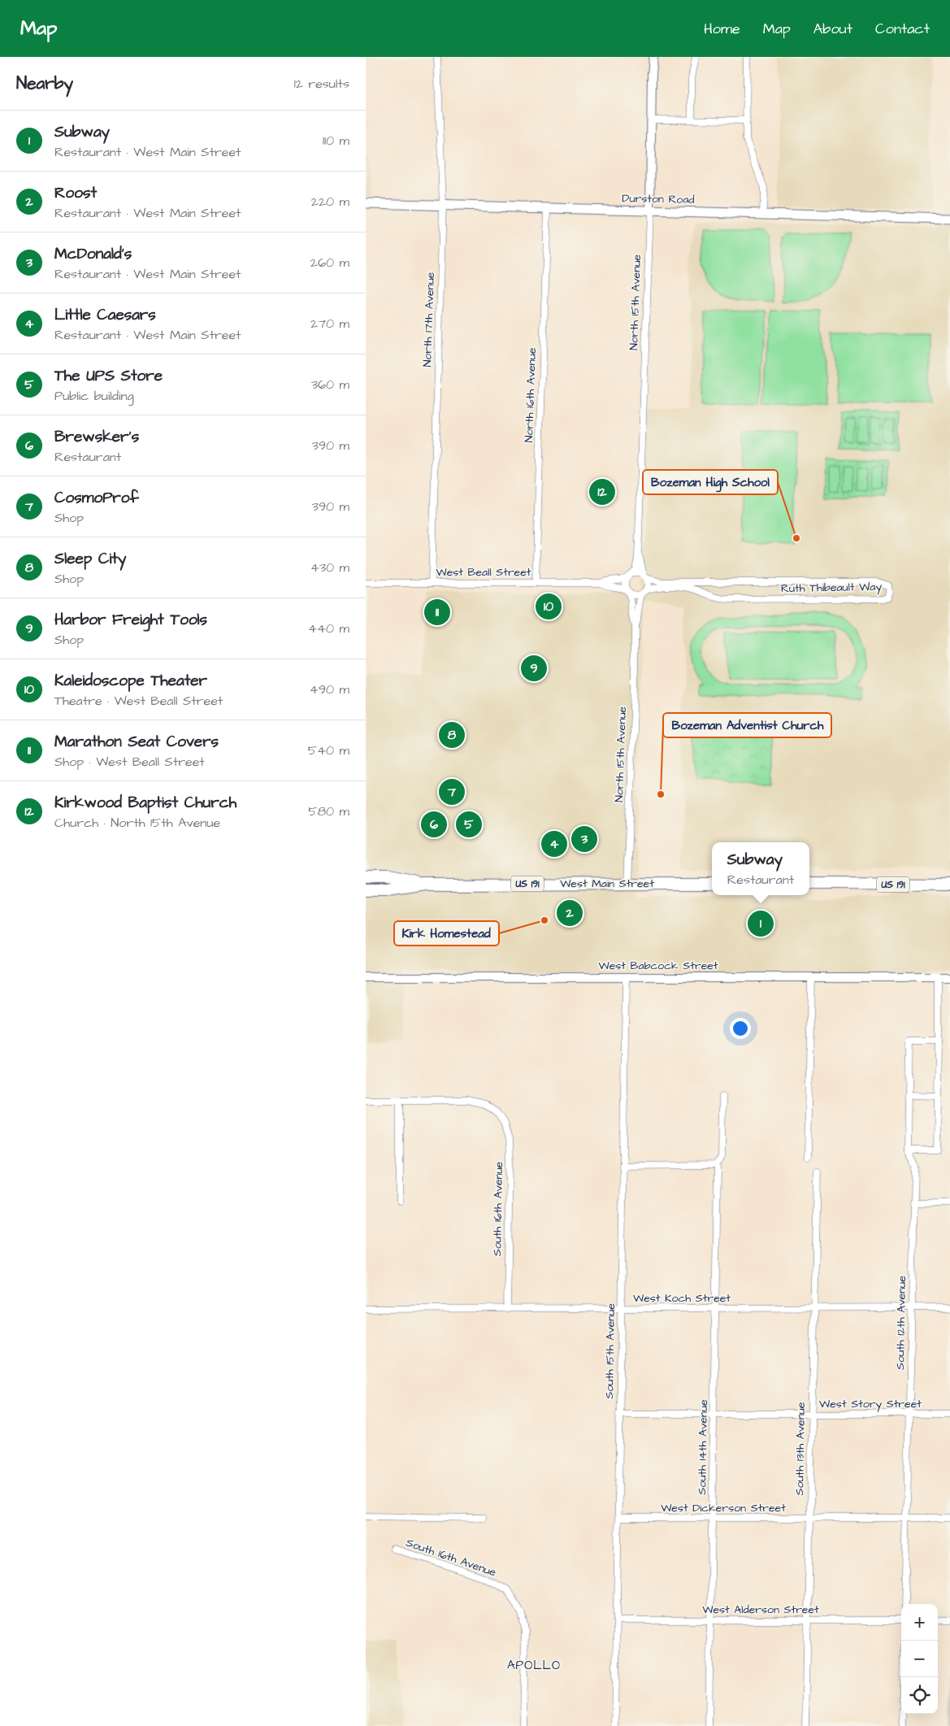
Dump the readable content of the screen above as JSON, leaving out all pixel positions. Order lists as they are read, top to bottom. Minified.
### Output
{"streets":{"highway":["US 191","West Main Street"],"main road":["Durston Road"],"street":["North 15th Avenue","North 17th Avenue","North 16th Avenue","West Beall Street","Ruth Thibeault Way","West Babcock Street","South 16th Avenue","West Koch Street","South 12th Avenue","South 15th Avenue","West Story Street","South 14th Avenue","South 13th Avenue","West Dickerson Street","West Alderson Street"]},"crossings":[["Durston Road","North 15th Avenue"],["Durston Road","North 17th Avenue"],["Durston Road","North 16th Avenue"],["North 15th Avenue","West Beall Street"],["North 15th Avenue","Ruth Thibeault Way"],["North 15th Avenue","West Main Street"],["North 17th Avenue","West Beall Street"],["North 16th Avenue","West Beall Street"],["West Beall Street","Ruth Thibeault Way"],["West Babcock Street","South 15th Avenue"],["South 16th Avenue","West Koch Street"],["West Koch Street","South 12th Avenue"],["West Koch Street","South 15th Avenue"],["West Koch Street","South 14th Avenue"],["West Koch Street","South 13th Avenue"],["South 12th Avenue","West Story Street"],["South 12th Avenue","West Dickerson Street"],["South 15th Avenue","West Story Street"],["South 15th Avenue","West Dickerson Street"],["South 15th Avenue","West Alderson Street"],["West Story Street","South 14th Avenue"],["West Story Street","South 13th Avenue"],["South 14th Avenue","West Dickerson Street"],["South 14th Avenue","West Alderson Street"],["South 13th Avenue","West Dickerson Street"],["South 13th Avenue","West Alderson Street"]],"districts":["APOLLO"],"places":["Bozeman High School","Bozeman Adventist Church","Kirk Homestead"],"page":{"header":"Map","nav":["Home","Map","About","Contact"],"heading":["Nearby","12 results"],"list":[{"mark":"1","name":"Subway","note":"Restaurant · West Main Street","value":"110 m"},{"mark":"2","name":"Roost","note":"Restaurant · West Main Street","value":"220 m"},{"mark":"3","name":"McDonald's","note":"Restaurant · West Main Street","value":"260 m"},{"mark":"4","name":"Little Caesars","note":"Restaurant · West Main Street","value":"270 m"},{"mark":"5","name":"The UPS Store","note":"Public building","value":"360 m"},{"mark":"6","name":"Brewsker's","note":"Restaurant","value":"390 m"},{"mark":"7","name":"CosmoProf","note":"Shop","value":"390 m"},{"mark":"8","name":"Sleep City","note":"Shop","value":"430 m"},{"mark":"9","name":"Harbor Freight Tools","note":"Shop","value":"440 m"},{"mark":"10","name":"Kaleidoscope Theater","note":"Theatre · West Beall Street","value":"490 m"},{"mark":"11","name":"Marathon Seat Covers","note":"Shop · West Beall Street","value":"540 m"},{"mark":"12","name":"Kirkwood Baptist Church","note":"Church · North 15th Avenue","value":"580 m"}],"pins":["12","10","11","9","8","7","5","6","3","4","2","1"],"popup":["Subway","Restaurant"],"map_buttons":["+","−"]}}
